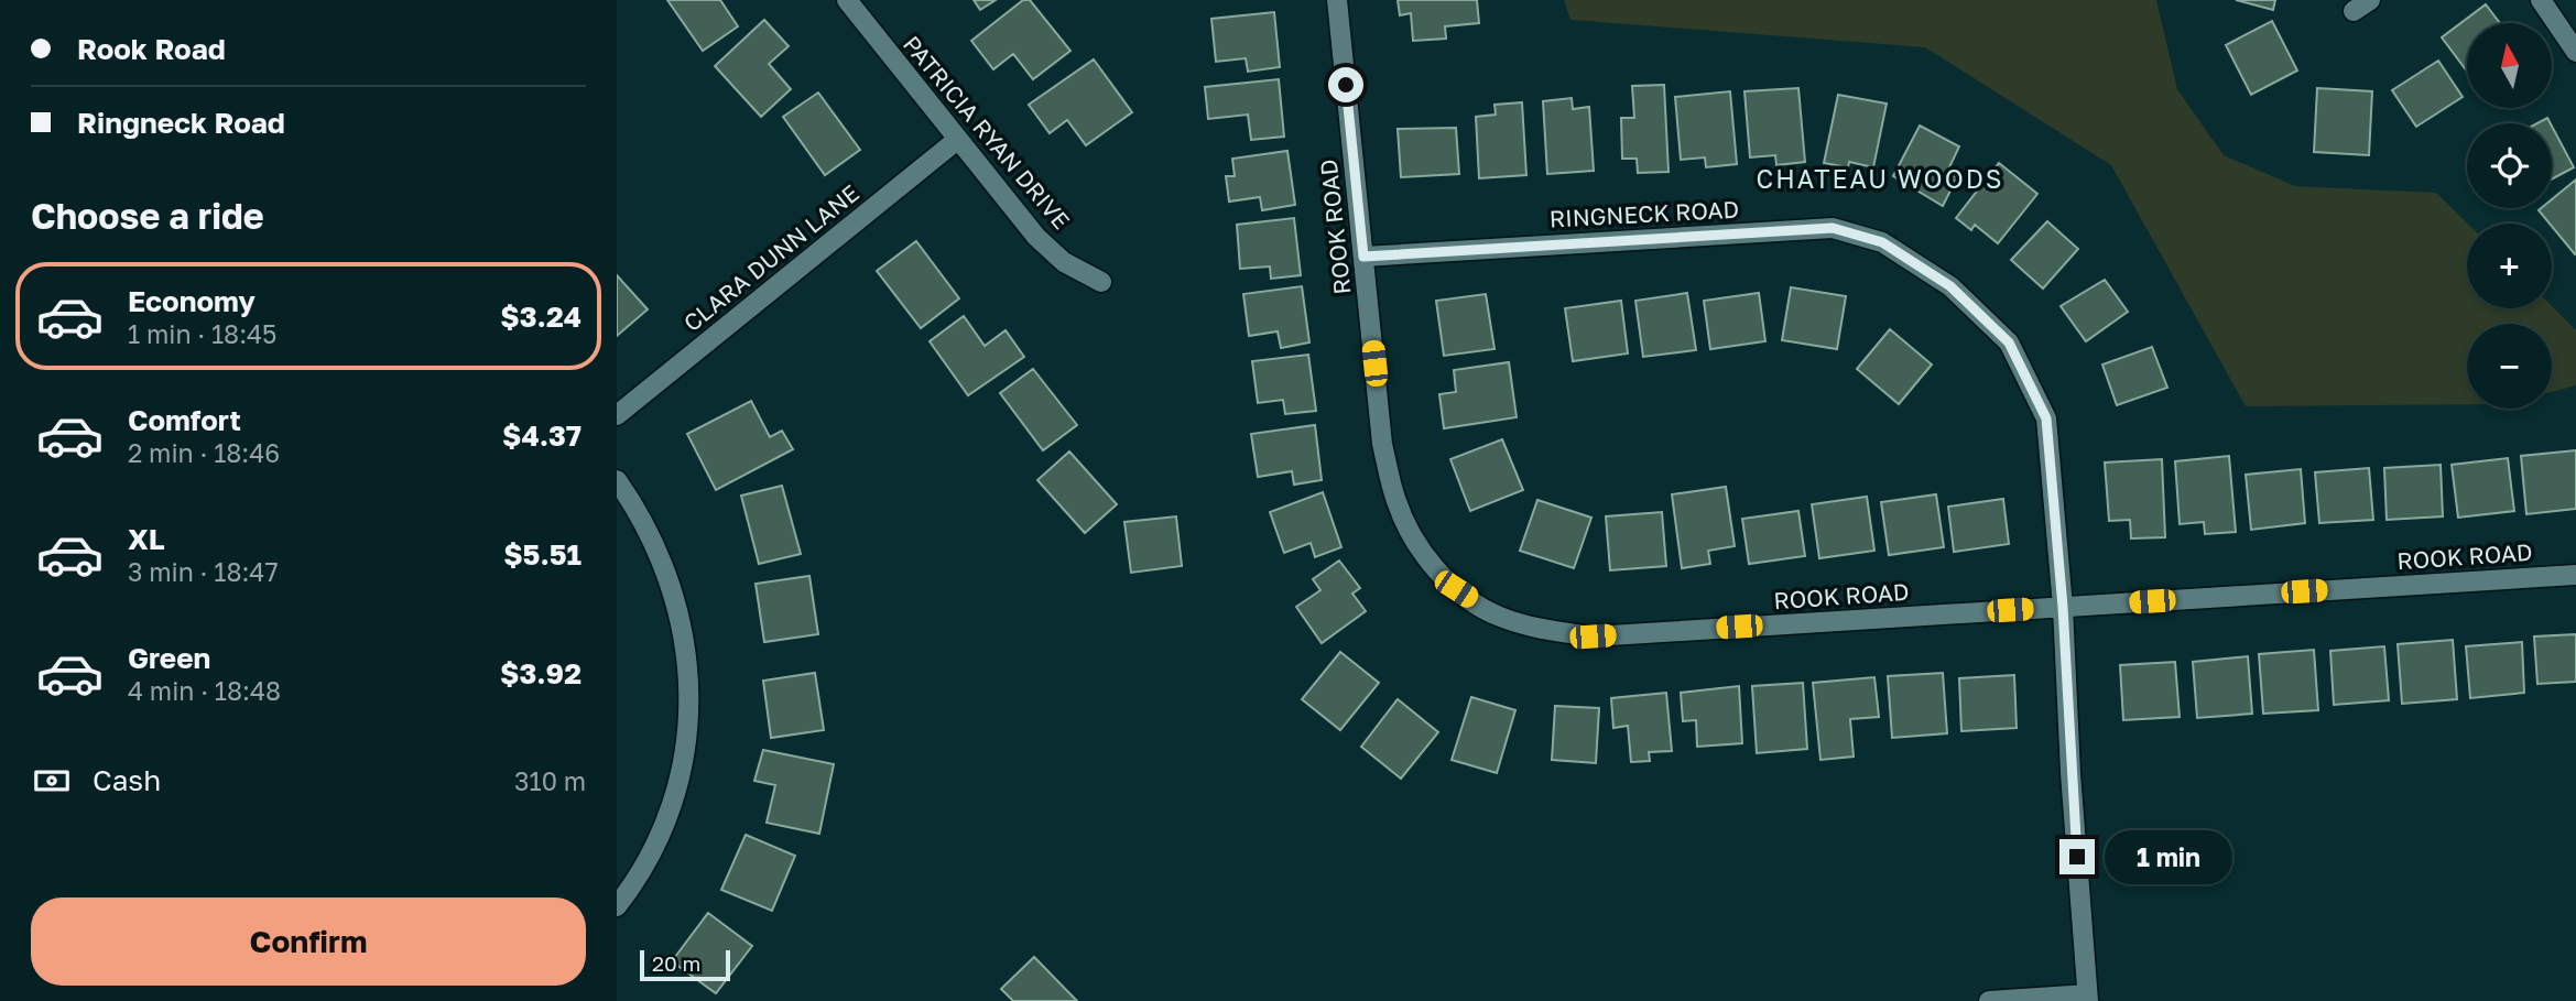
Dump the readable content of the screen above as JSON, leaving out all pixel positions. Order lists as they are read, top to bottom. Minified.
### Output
{"streets":{"street":["PATRICIA RYAN DRIVE","RINGNECK ROAD","ROOK ROAD","CLARA DUNN LANE"]},"crossings":[["PATRICIA RYAN DRIVE","CLARA DUNN LANE"],["RINGNECK ROAD","ROOK ROAD"]],"districts":["CHATEAU WOODS"],"scale_bar":"20 m","north":"top","page":{"banner":["Rook Road","Ringneck Road"],"map_buttons":["+","−"],"heading":"Choose a ride","list":[{"name":"Economy","note":"1 min · 18:45","value":"$3.24"},{"name":"Comfort","note":"2 min · 18:46","value":"$4.37"},{"name":"XL","note":"3 min · 18:47","value":"$5.51"},{"name":"Green","note":"4 min · 18:48","value":"$3.92"}],"pay":["Cash","310 m"],"bubble":"1 min","buttons":"Confirm","scale":"20 m"}}
